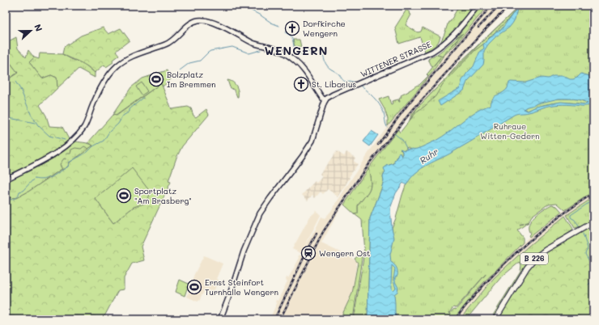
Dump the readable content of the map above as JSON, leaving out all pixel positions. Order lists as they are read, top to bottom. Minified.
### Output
{"streets":{"main road":["WITTENER STRASSE","B 226"]},"districts":["WENGERN"],"water":["Ruhr"],"parks":["Ruhraue Witten-Gedern"],"places":{"church":["Dorfkirche Wengern","St. Liborius"],"sports":["Bolzplatz Im Bremmen","Sportplatz \"Am Brasberg\"","Ernst Steinfort Turnhalle Wengern"],"station":["Wengern Ost"]},"north":"right"}
